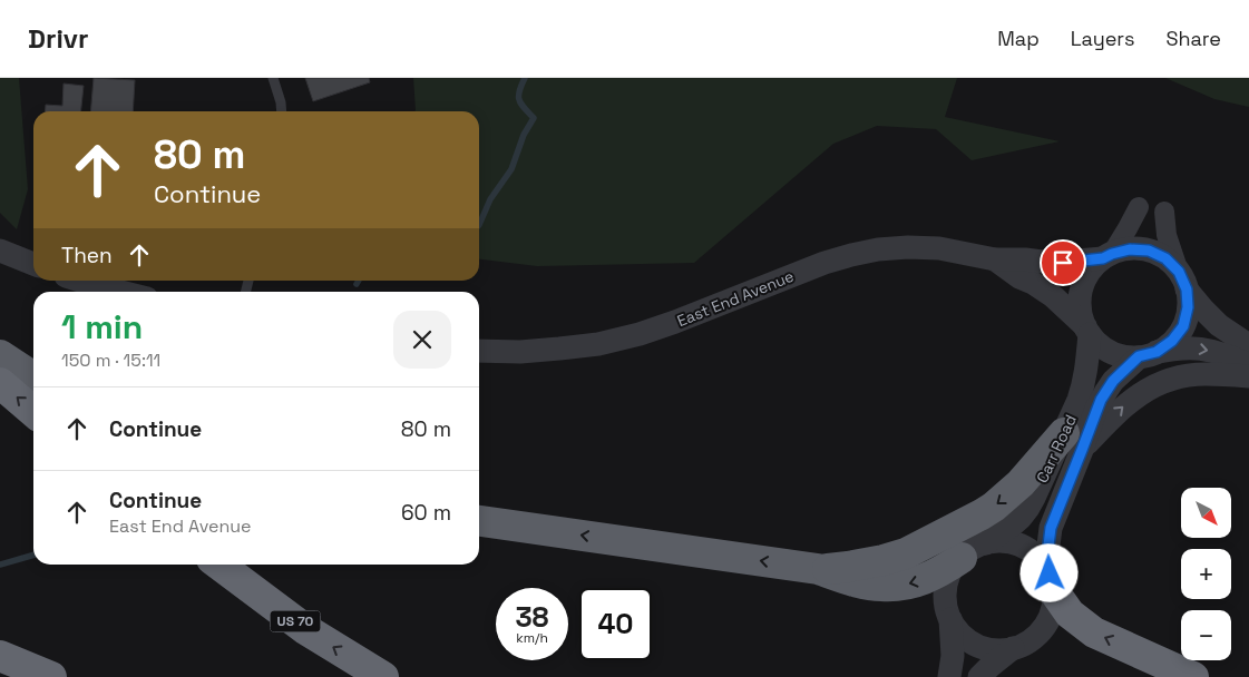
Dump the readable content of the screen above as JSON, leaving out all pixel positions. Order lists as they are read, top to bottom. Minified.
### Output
{"streets":{"highway":["US 70"],"street":["East End Avenue","Carr Road"]},"crossings":[["East End Avenue","Carr Road"]],"north":"bottom right","page":{"header":"Drivr","nav":["Map","Layers","Share"],"turn":["80 m","Continue"],"then":"Then","heading":["1 min","150 m · 15:11"],"list":[{"name":"Continue","value":"80 m"},{"name":"Continue","note":"East End Avenue","value":"60 m"}],"map_buttons":["+","−"],"speed":"38 km/h","limit":"40"}}
